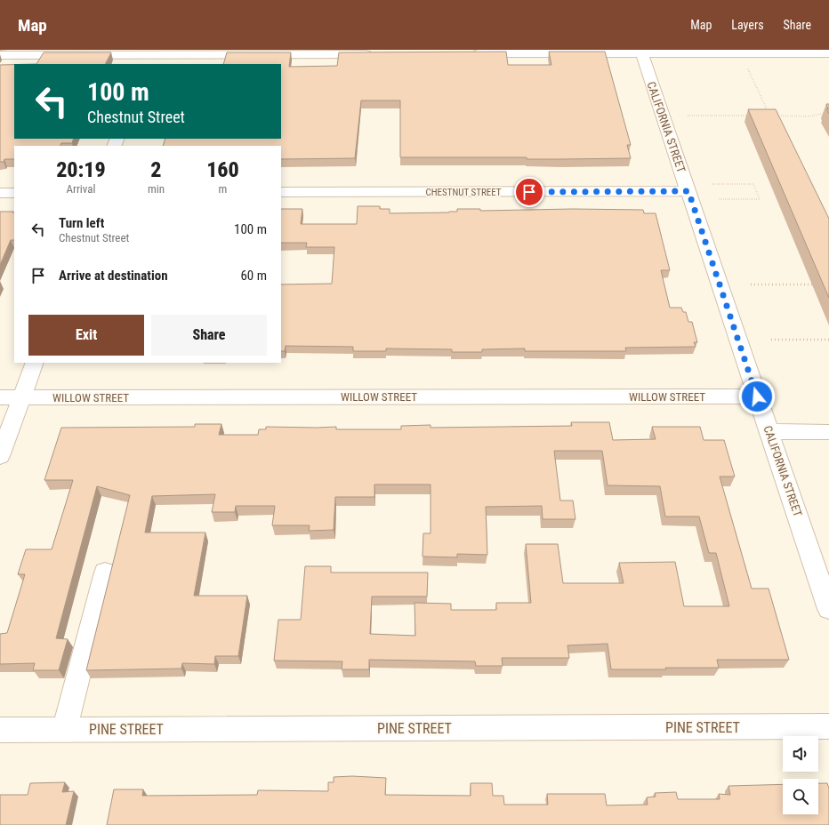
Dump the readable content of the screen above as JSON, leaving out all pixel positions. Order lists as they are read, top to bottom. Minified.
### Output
{"streets":{"street":["CALIFORNIA STREET","CHESTNUT STREET","WILLOW STREET","PINE STREET"]},"crossings":[["CALIFORNIA STREET","CHESTNUT STREET"],["CALIFORNIA STREET","WILLOW STREET"]],"page":{"header":"Map","nav":["Map","Layers","Share"],"turn":["100 m","Chestnut Street"],"eta":["20:19","Arrival","2","min","160","m"],"list":[{"name":"Turn left","note":"Chestnut Street","value":"100 m"},{"name":"Arrive at destination","value":"60 m"}],"buttons":["Exit","Share"]}}
